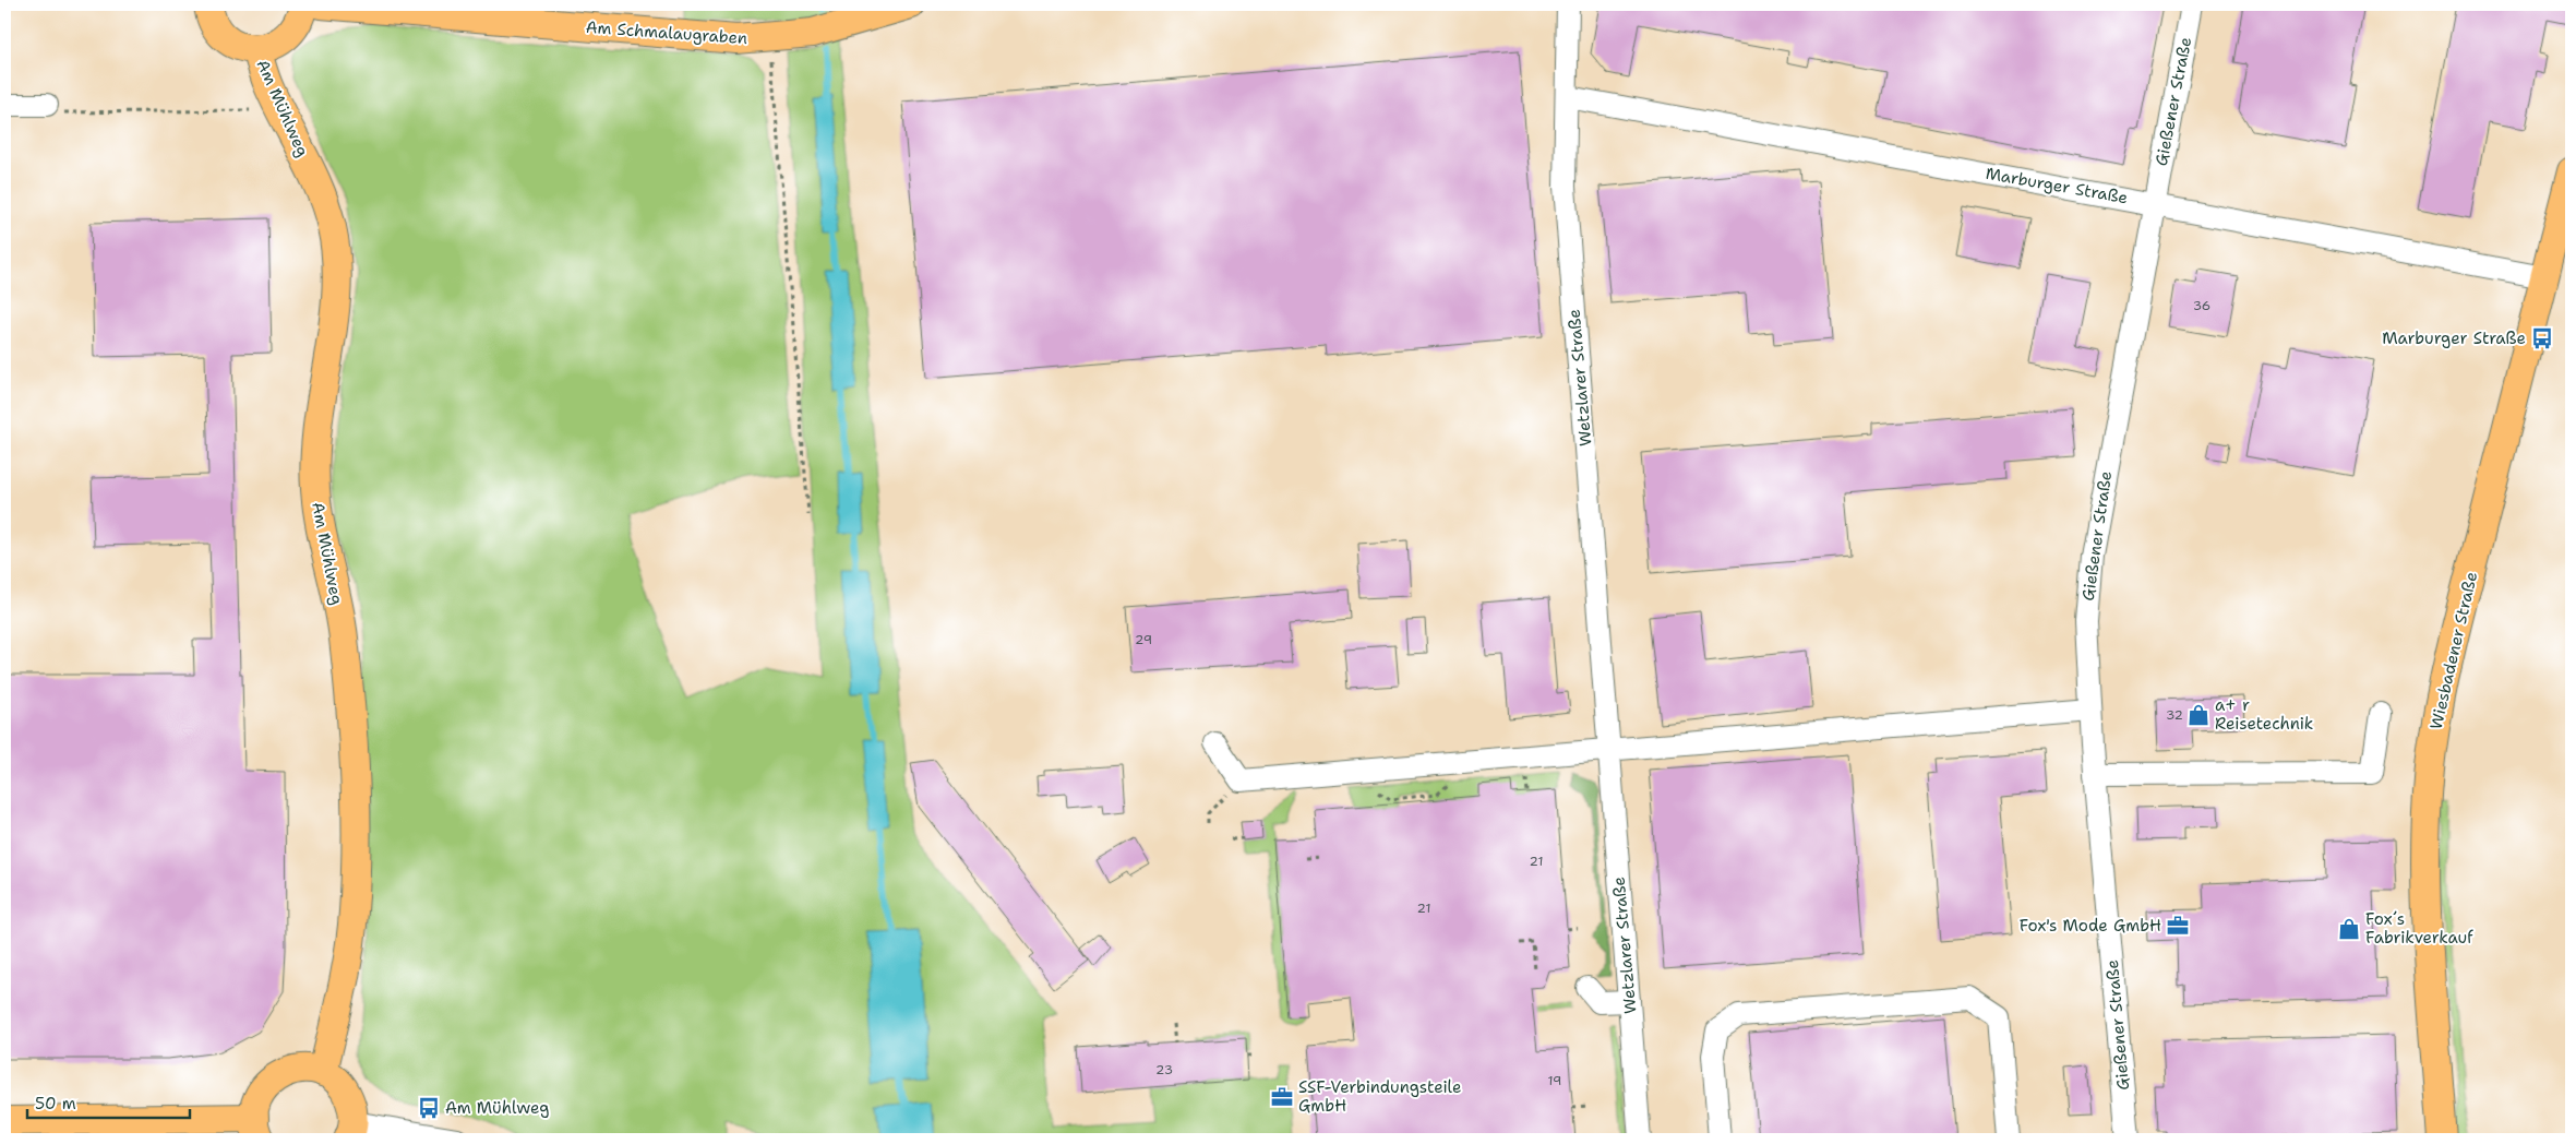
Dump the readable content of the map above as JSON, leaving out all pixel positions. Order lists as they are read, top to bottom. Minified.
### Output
{"streets":{"main road":["Am Schmalaugraben","Am Mühlweg","Wiesbadener Straße"],"street":["Gießener Straße","Marburger Straße","Wetzlarer Straße"]},"crossings":[["Gießener Straße","Marburger Straße"],["Marburger Straße","Wetzlarer Straße"],["Marburger Straße","Wiesbadener Straße"]],"places":{"bus stop":["Marburger Straße","Am Mühlweg"],"shop":["a+ r Reisetechnik","Fox´s Fabrikverkauf"],"office":["Fox's Mode GmbH","SSF-Verbindungsteile GmbH"]},"house_numbers":["36","29","32","21","21","23","19"],"scale_bar":"50 m"}
